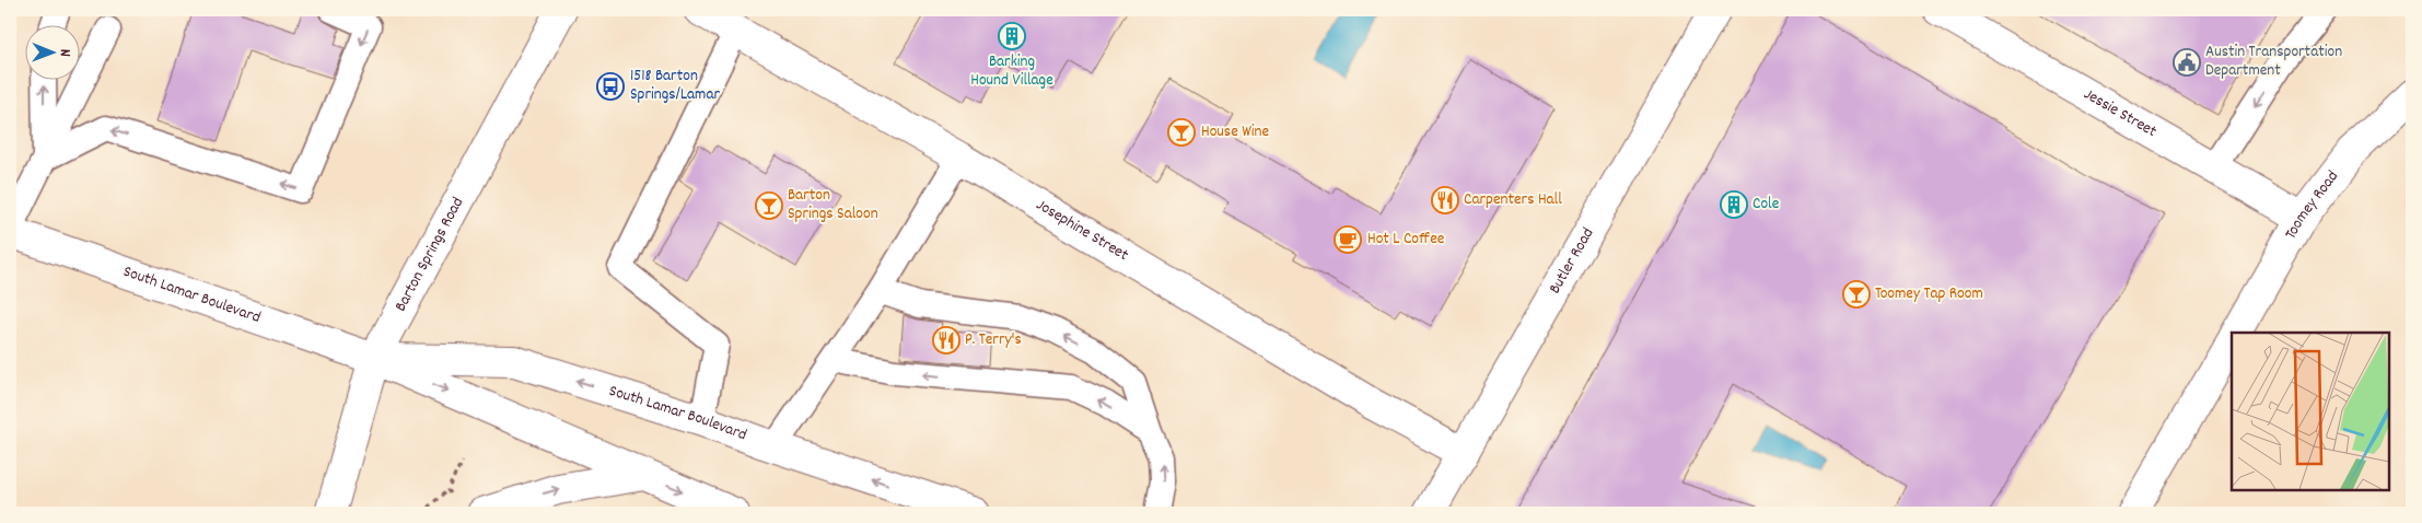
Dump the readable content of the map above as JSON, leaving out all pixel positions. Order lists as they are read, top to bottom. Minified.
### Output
{"streets":{"street":["Jessie Street","Toomey Road","Josephine Street","Barton Springs Road","Butler Road","South Lamar Boulevard"]},"crossings":[["Jessie Street","Toomey Road"],["Josephine Street","Butler Road"],["Barton Springs Road","South Lamar Boulevard"]],"places":{"building":["Barking Hound Village","Cole"],"public building":["Austin Transportation Department"],"bus stop":["1518 Barton Springs/Lamar"],"bar":["House Wine","Barton Springs Saloon","Toomey Tap Room"],"restaurant":["Carpenters Hall","P. Terry's"],"cafe":["Hot L Coffee"]},"north":"right"}
